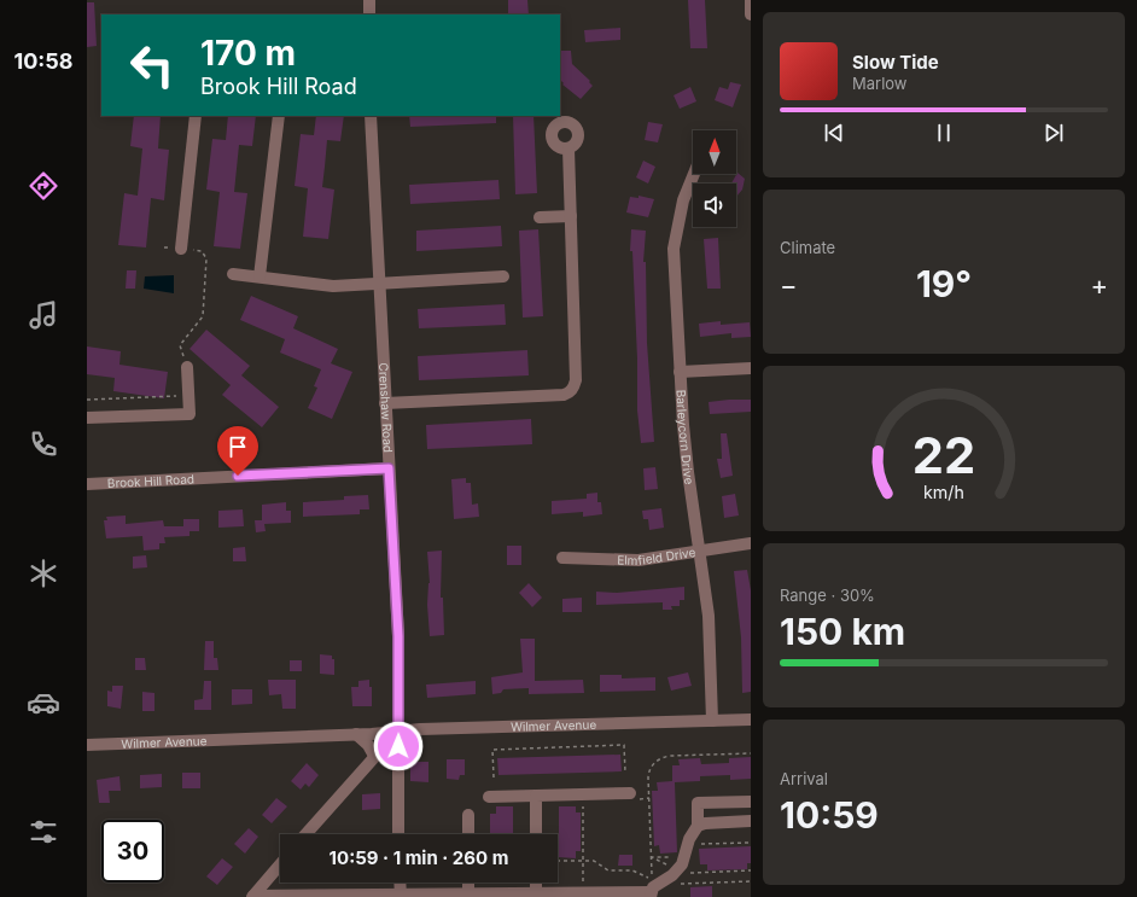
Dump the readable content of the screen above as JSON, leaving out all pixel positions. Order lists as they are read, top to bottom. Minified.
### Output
{"streets":{"street":["Crenshaw Road","Barleycorn Drive","Brook Hill Road","Elmfield Drive","Wilmer Avenue"]},"crossings":[["Crenshaw Road","Brook Hill Road"],["Crenshaw Road","Wilmer Avenue"],["Barleycorn Drive","Elmfield Drive"],["Barleycorn Drive","Wilmer Avenue"]],"north":"top","page":{"tabs":"10:58","turn":["170 m","Brook Hill Road"],"song":["Slow Tide","Marlow"],"tile":["Climate",["Range · 30%","150 km"],["Arrival","10:59"]],"heat":["−","19°","+"],"limit":"30","trip":"10:59 · 1 min · 260 m","gauge":["22","km/h"]}}
